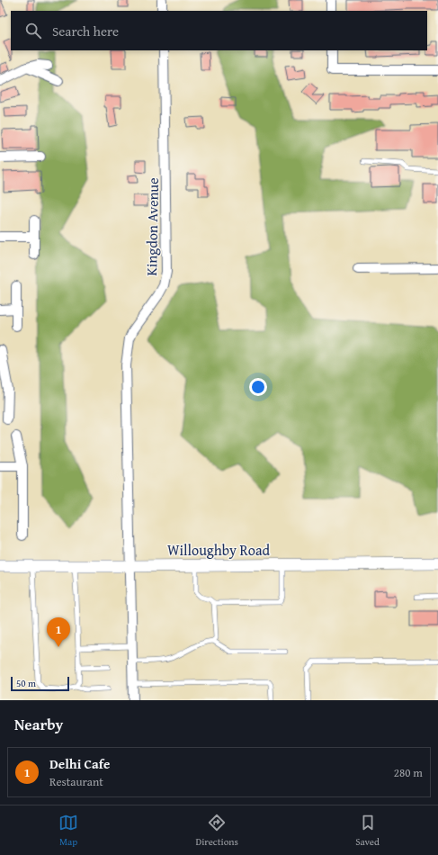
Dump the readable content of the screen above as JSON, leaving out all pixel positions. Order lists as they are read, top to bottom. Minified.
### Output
{"streets":{"street":["Kingdon Avenue","Willoughby Road"]},"crossings":[["Kingdon Avenue","Willoughby Road"]],"scale_bar":"50 m","page":{"search":"Search here","pins":"1","scale":"50 m","heading":"Nearby","list":[{"mark":"1","name":"Delhi Cafe","note":"Restaurant","value":"280 m"}],"nav":["Map","Directions","Saved"]}}
